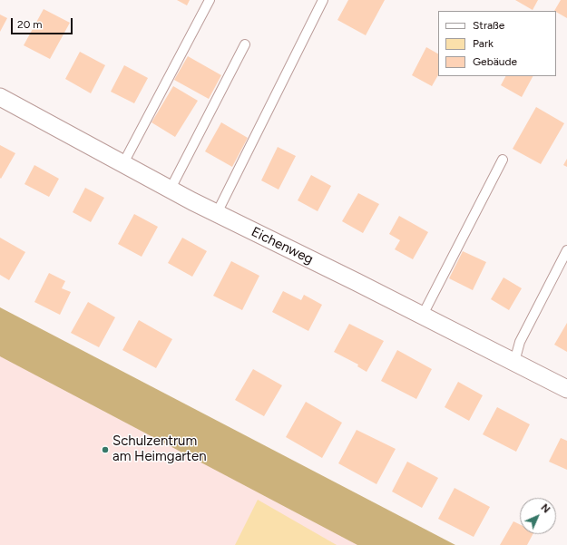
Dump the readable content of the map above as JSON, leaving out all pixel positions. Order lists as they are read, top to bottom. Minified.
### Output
{"streets":{"street":["Eichenweg"]},"places":["Schulzentrum am Heimgarten"],"legend":["Straße","Park","Gebäude"],"scale_bar":"20 m","north":"top right"}
